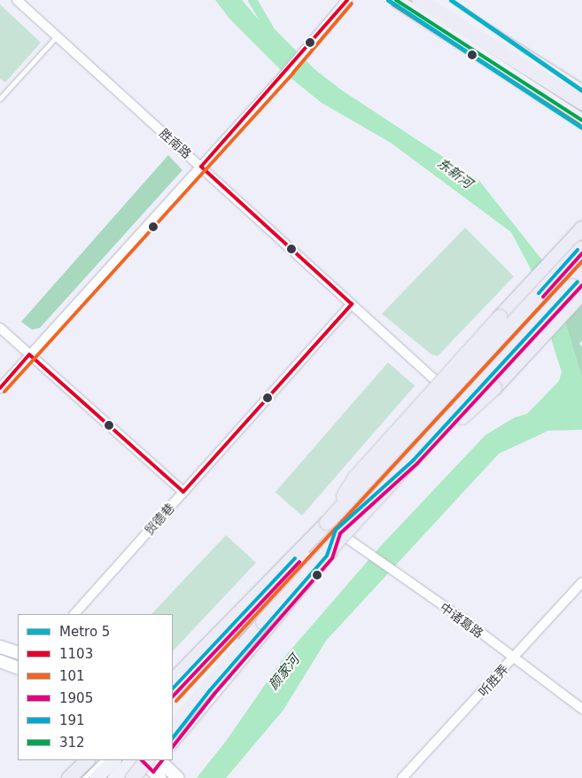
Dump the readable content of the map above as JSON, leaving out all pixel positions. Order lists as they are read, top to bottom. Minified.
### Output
{"streets":{"street":["胜南路","贸德巷","中诸葛路","听胜弄"]},"crossings":[["胜南路","贸德巷"],["中诸葛路","听胜弄"]],"water":["东新河","颜家河"],"lines":["metro line 5","transit line 1103","transit line 312","transit line 101","transit line 191","transit line 1905"],"legend":["Metro 5","1103","101","1905","191","312"]}
